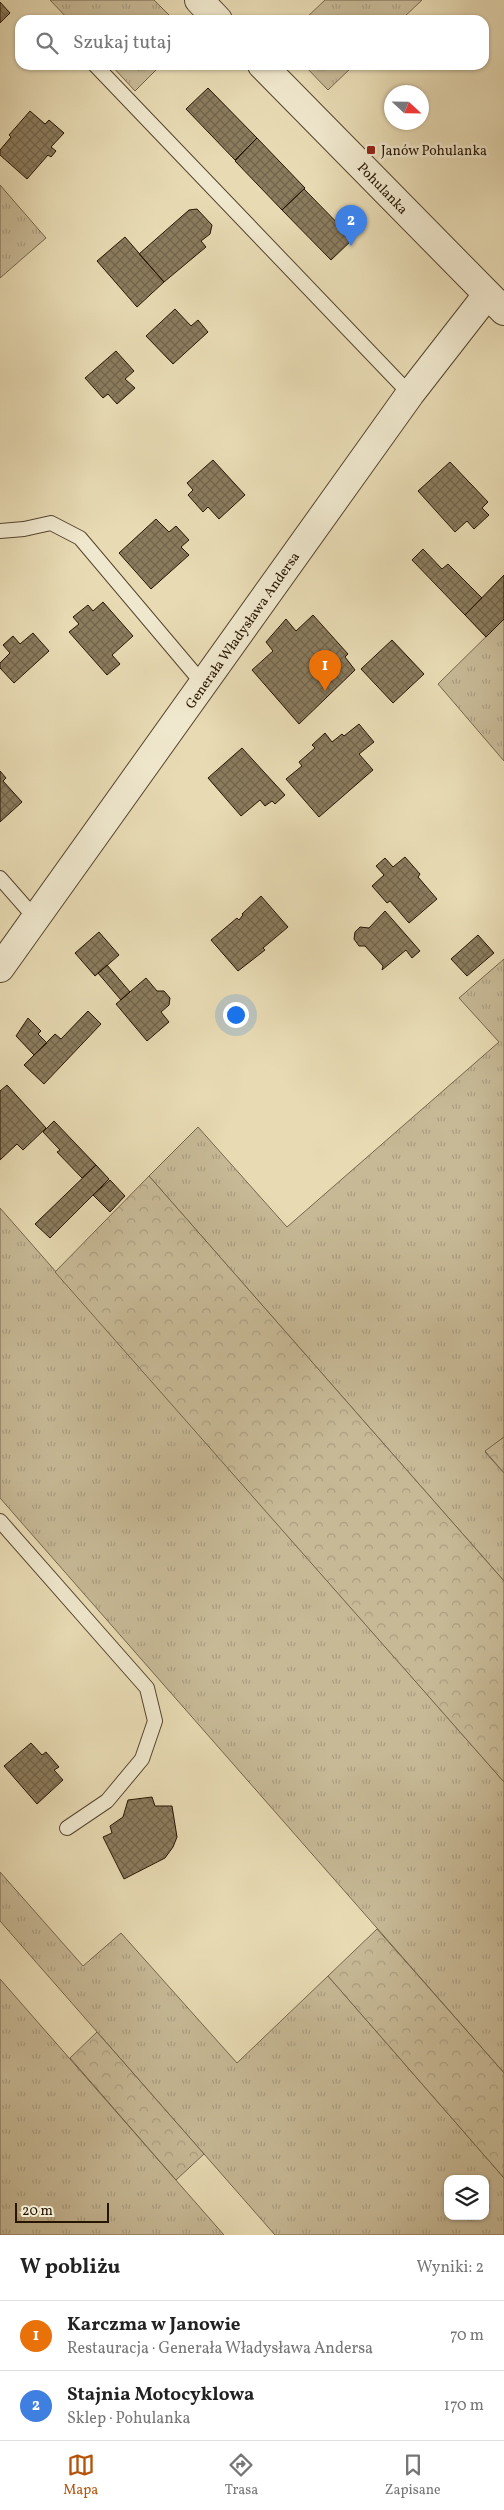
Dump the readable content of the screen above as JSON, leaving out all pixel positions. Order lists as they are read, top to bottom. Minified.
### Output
{"streets":{"street":["Pohulanka","Generała Władysława Andersa"]},"crossings":[["Pohulanka","Generała Władysława Andersa"]],"places":{"transit":["Janów Pohulanka"]},"scale_bar":"20 m","north":"right","page":{"search":"Szukaj tutaj","pins":["2","1"],"scale":"20 m","heading":["W pobliżu","Wyniki: 2"],"list":[{"mark":"1","name":"Karczma w Janowie","note":"Restauracja · Generała Władysława Andersa","value":"70 m"},{"mark":"2","name":"Stajnia Motocyklowa","note":"Sklep · Pohulanka","value":"170 m"}],"nav":["Mapa","Trasa","Zapisane"]}}
